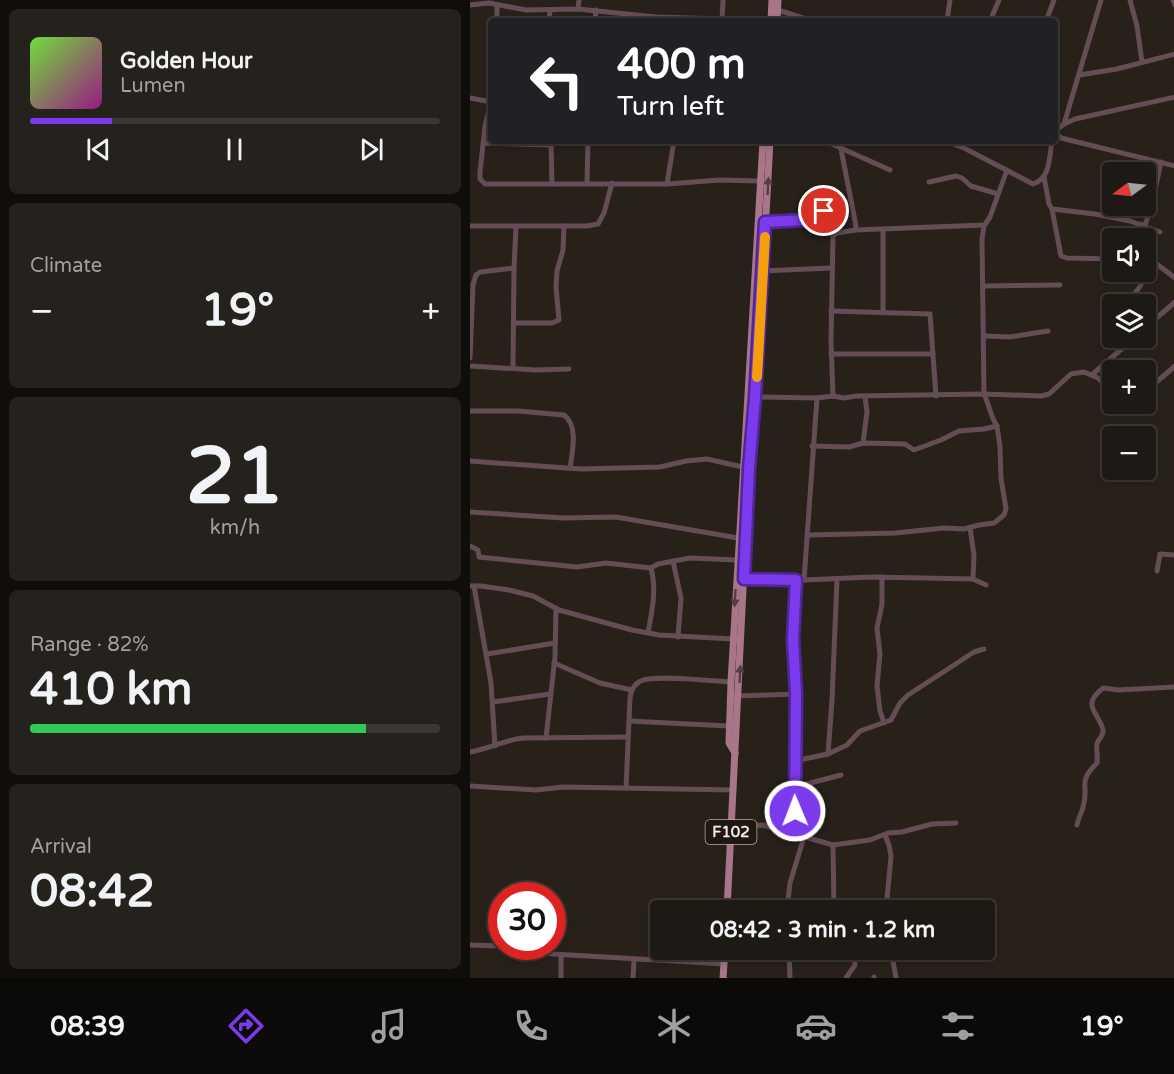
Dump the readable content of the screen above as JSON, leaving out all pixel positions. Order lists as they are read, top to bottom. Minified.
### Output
{"streets":{"main road":["F102"]},"north":"left","page":{"turn":["400 m","Turn left"],"song":["Golden Hour","Lumen"],"map_buttons":["+","−"],"tile":["Climate",["21","km/h"],["Range · 82%","410 km"],["Arrival","08:42"]],"heat":["−","19°","+"],"limit":"30","trip":"08:42 · 3 min · 1.2 km","tabs":["08:39","19°"]}}
